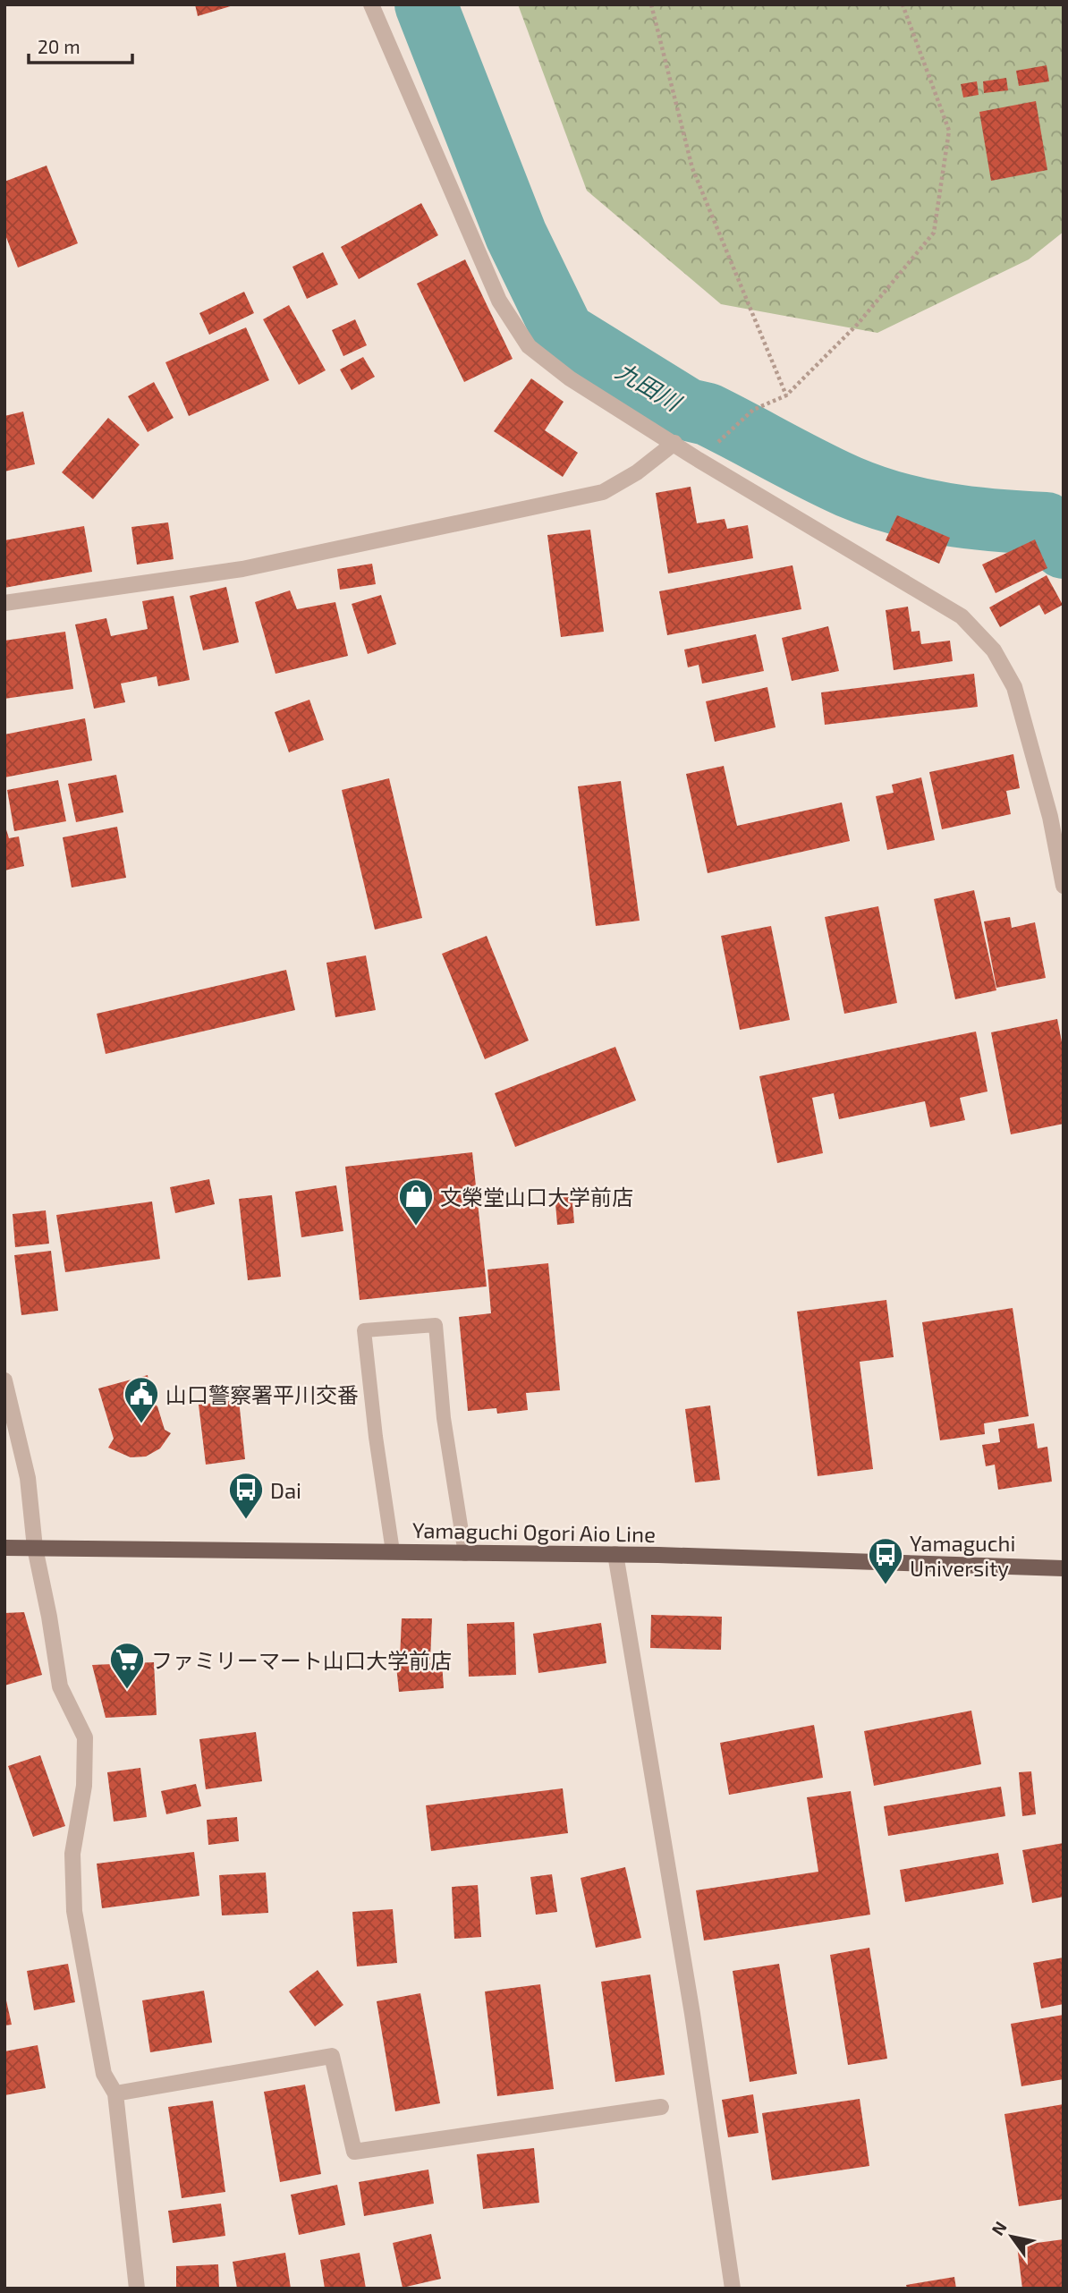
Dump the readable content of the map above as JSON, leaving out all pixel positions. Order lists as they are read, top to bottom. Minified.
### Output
{"streets":{"main road":["Yamaguchi Ogori Aio Line"]},"water":["九田川"],"places":{"shop":["文榮堂山口大学前店"],"public building":["山口警察署平川交番"],"bus stop":["Dai","Yamaguchi University"],"supermarket":["ファミリーマート山口大学前店"]},"scale_bar":"20 m","north":"top left"}
